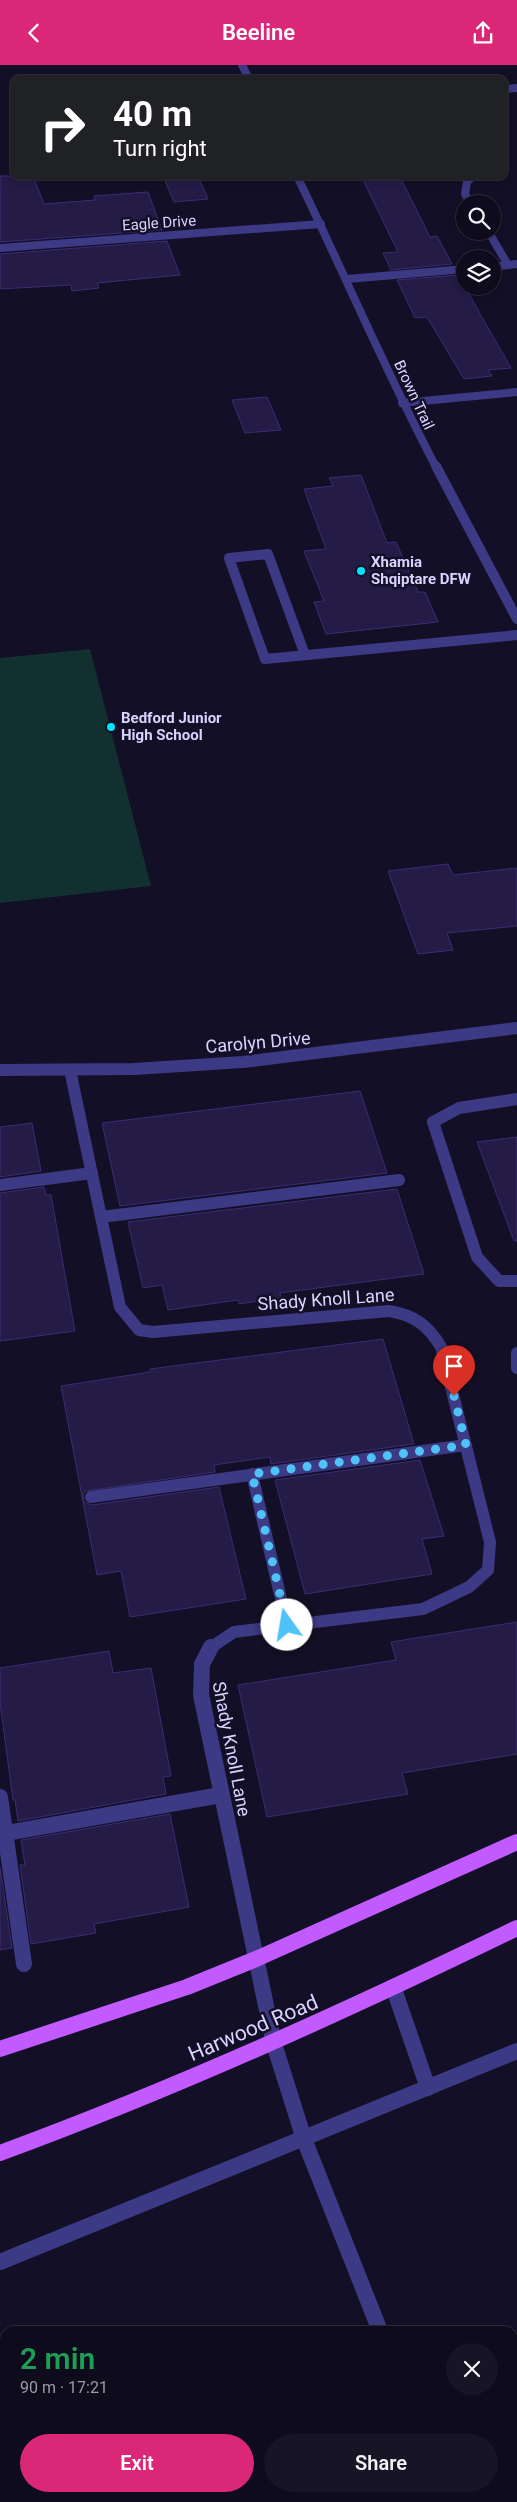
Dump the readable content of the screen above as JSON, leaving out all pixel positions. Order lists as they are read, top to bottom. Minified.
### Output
{"streets":{"main road":["Harwood Road"],"street":["Eagle Drive","Brown Trail","Carolyn Drive","Shady Knoll Lane"]},"crossings":[["Eagle Drive","Brown Trail"],["Carolyn Drive","Shady Knoll Lane"],["Shady Knoll Lane","Harwood Road"]],"places":["Xhamia Shqiptare DFW","Bedford Junior High School"],"page":{"header":"Beeline","turn":["40 m","Turn right"],"heading":["2 min","90 m · 17:21"],"buttons":["Exit","Share"]}}
